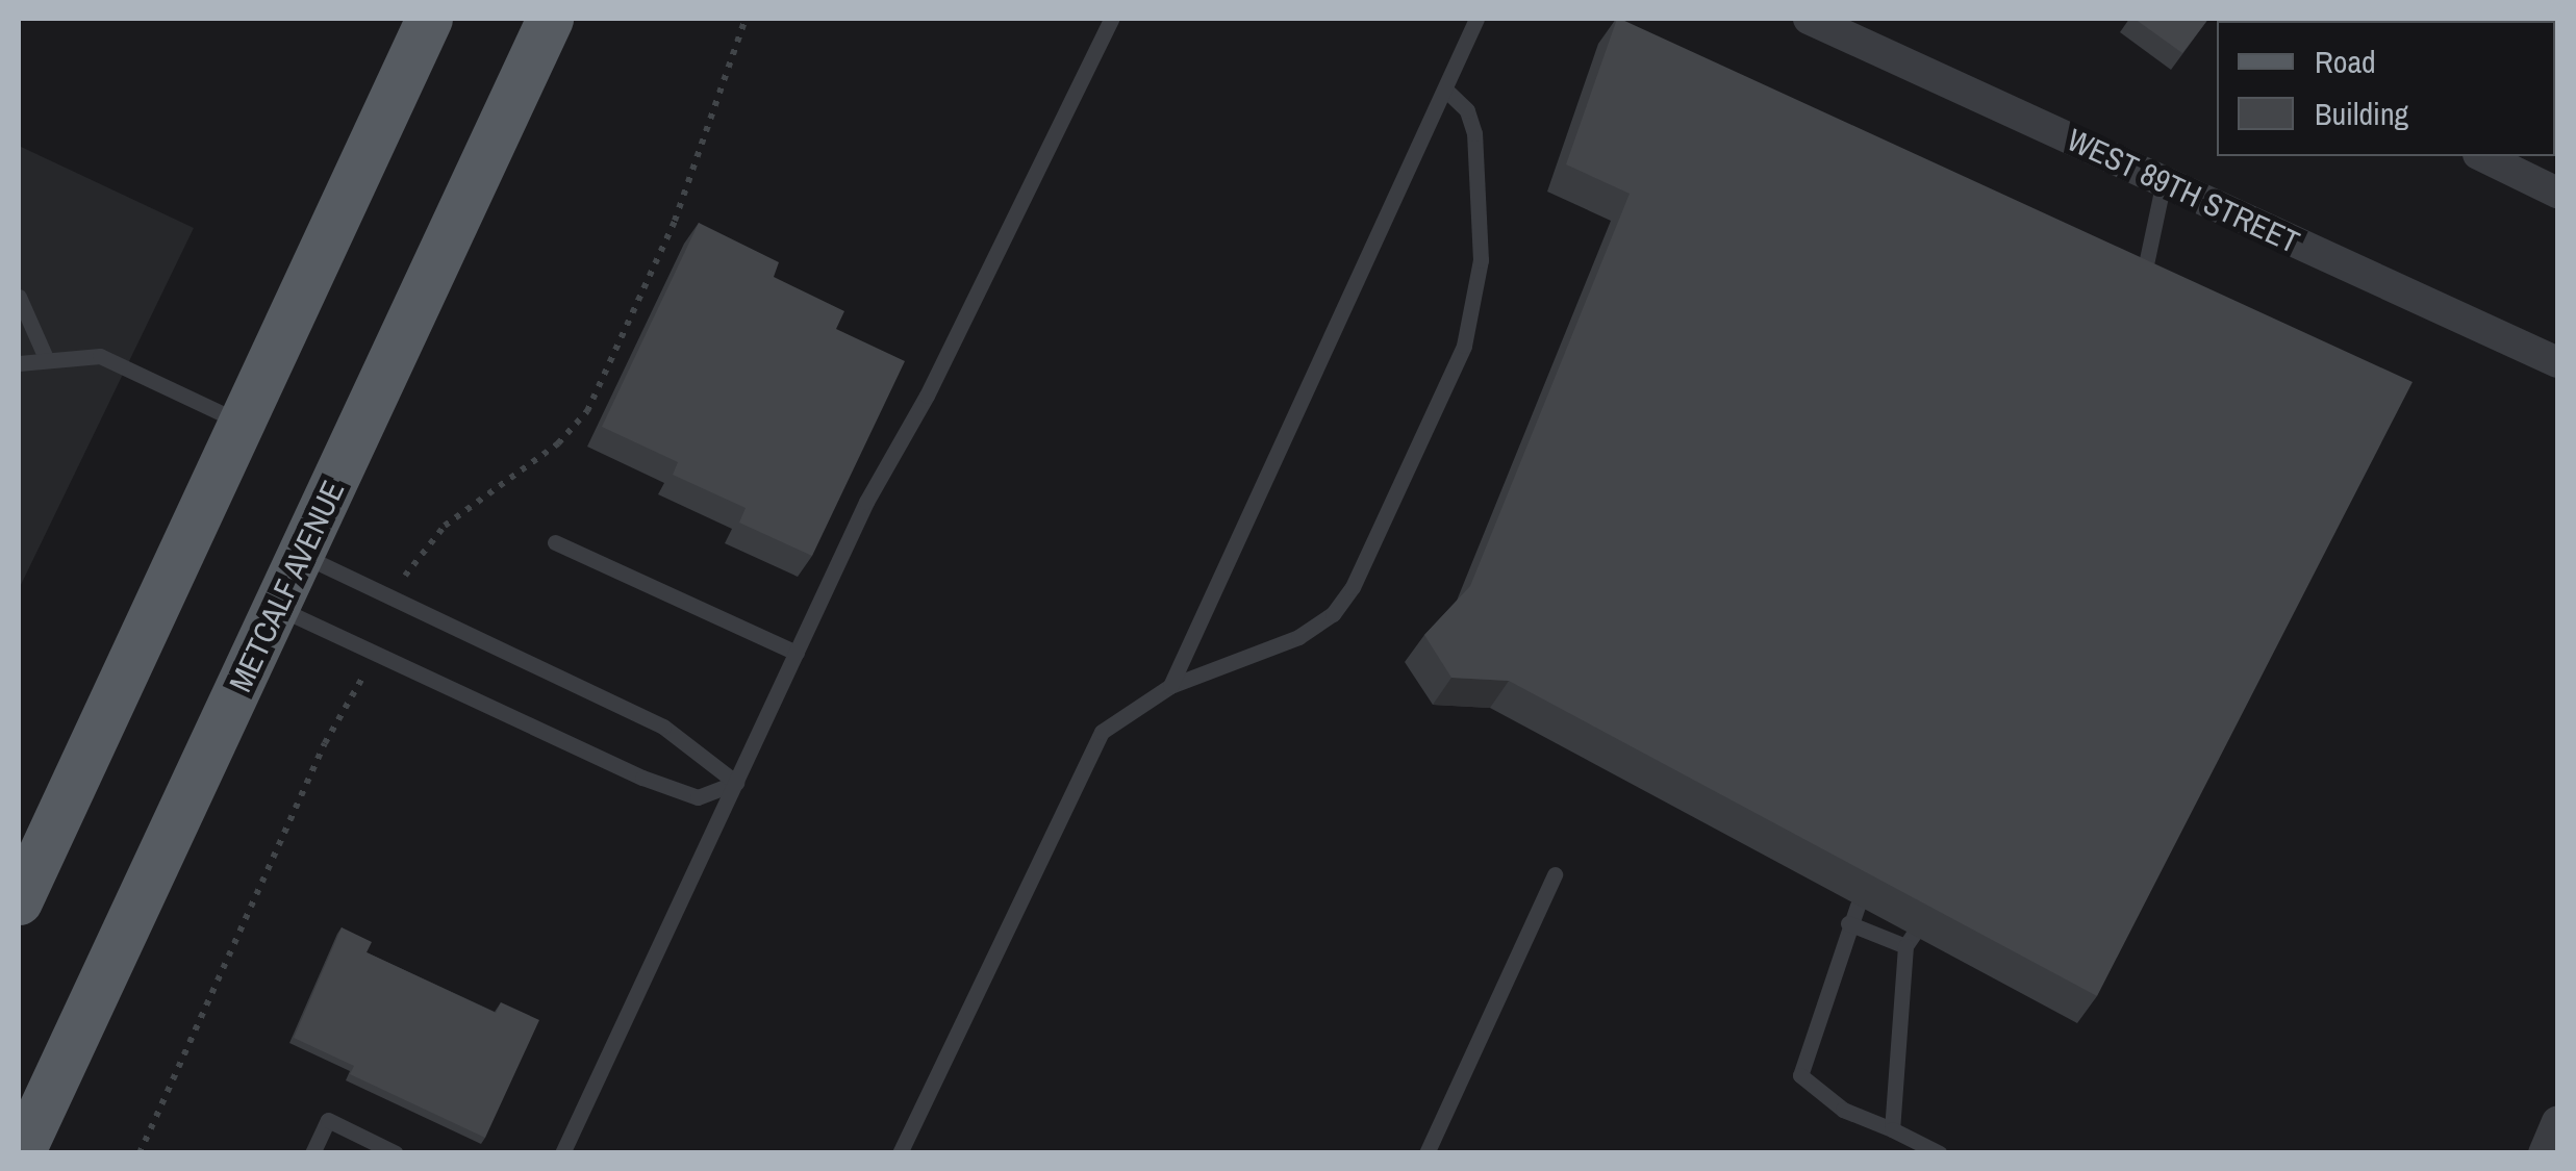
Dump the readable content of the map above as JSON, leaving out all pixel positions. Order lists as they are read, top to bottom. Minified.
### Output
{"streets":{"main road":["METCALF AVENUE"],"street":["WEST 89TH STREET"]},"legend":["Road","Building"]}
